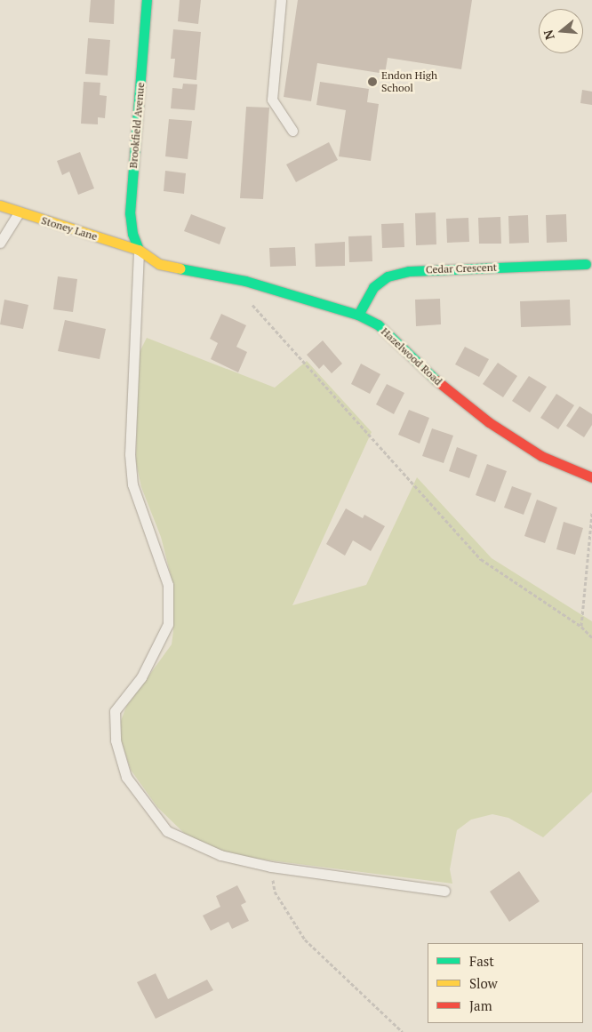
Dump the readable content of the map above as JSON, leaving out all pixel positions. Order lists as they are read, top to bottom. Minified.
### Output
{"streets":{"street":["Brookfield Avenue","Stoney Lane","Cedar Crescent","Hazelwood Road"]},"crossings":[["Brookfield Avenue","Stoney Lane"],["Brookfield Avenue","Hazelwood Road"],["Stoney Lane","Hazelwood Road"],["Cedar Crescent","Hazelwood Road"]],"places":["Endon High School"],"legend":["Fast","Slow","Jam"],"north":"left"}
